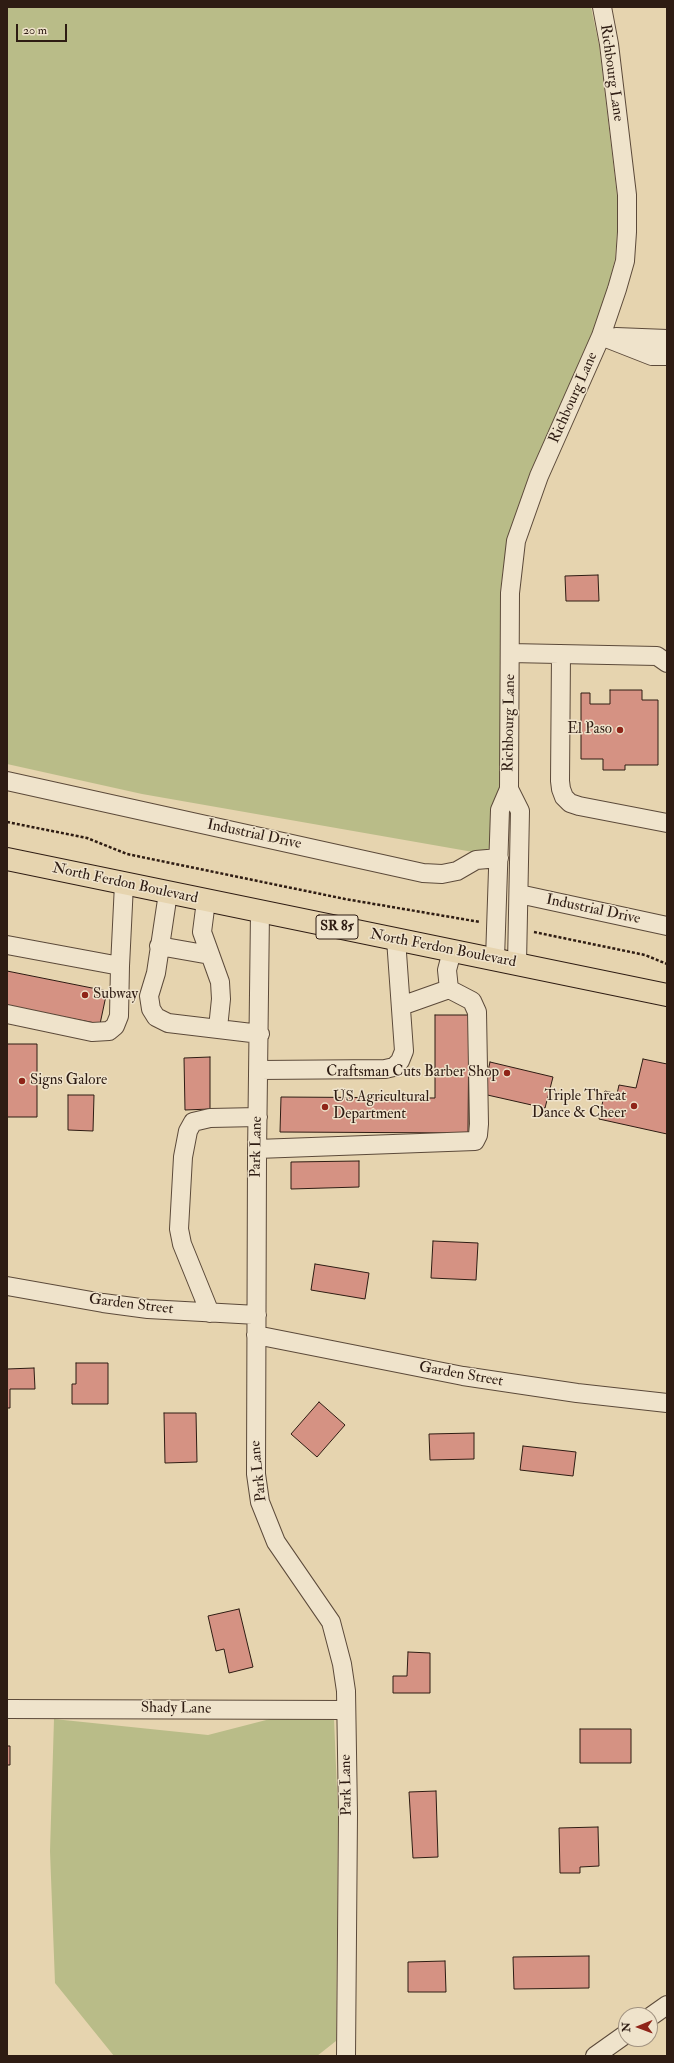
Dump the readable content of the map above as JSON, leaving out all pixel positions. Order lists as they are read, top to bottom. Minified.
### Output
{"streets":{"main road":["North Ferdon Boulevard","SR 85"],"street":["Richbourg Lane","Industrial Drive","Park Lane","Garden Street","Shady Lane"]},"crossings":[["Richbourg Lane","Industrial Drive"],["Richbourg Lane","North Ferdon Boulevard"],["North Ferdon Boulevard","Park Lane"],["Park Lane","Garden Street"],["Park Lane","Shady Lane"]],"places":["El Paso","Subway","Craftsman Cuts Barber Shop","Signs Galore","Triple Threat Dance & Cheer","US Agricultural Department"],"scale_bar":"20 m","north":"left"}
